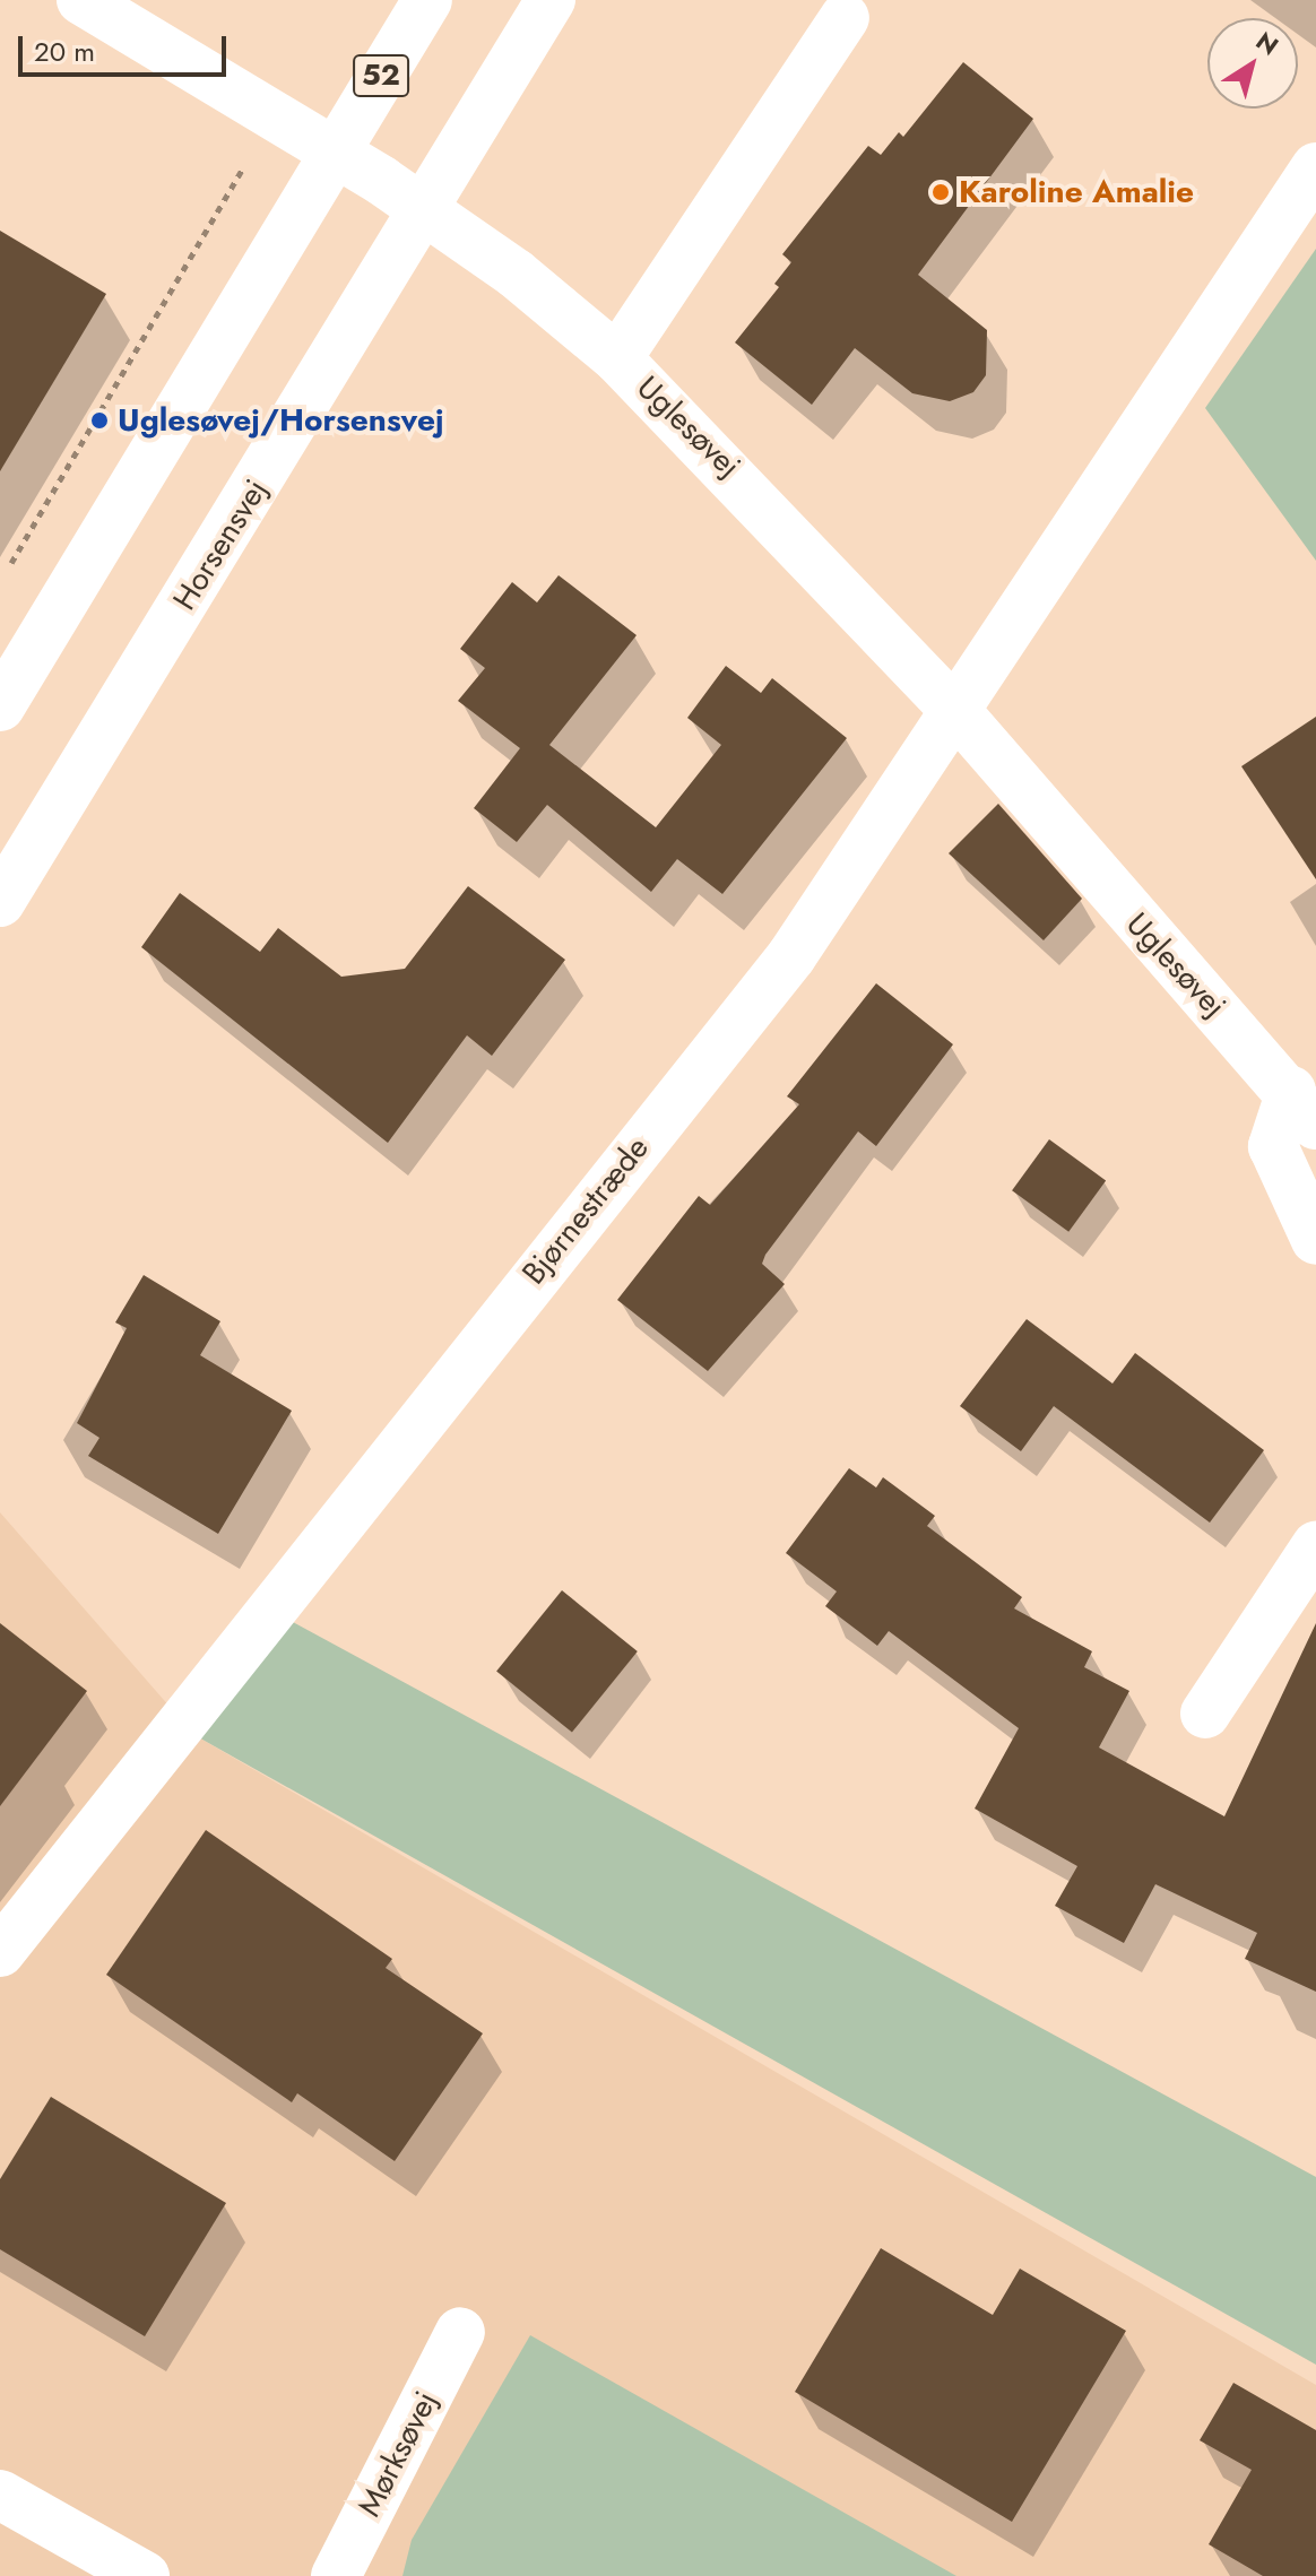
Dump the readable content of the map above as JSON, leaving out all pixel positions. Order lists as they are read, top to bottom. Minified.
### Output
{"streets":{"street":["52","Uglesøvej","Horsensvej","Bjørnestræde","Mørksøvej"]},"crossings":[["52","Uglesøvej"],["Uglesøvej","Horsensvej"],["Uglesøvej","Bjørnestræde"]],"places":["Karoline Amalie","Uglesøvej/Horsensvej"],"scale_bar":"20 m","north":"top right"}
